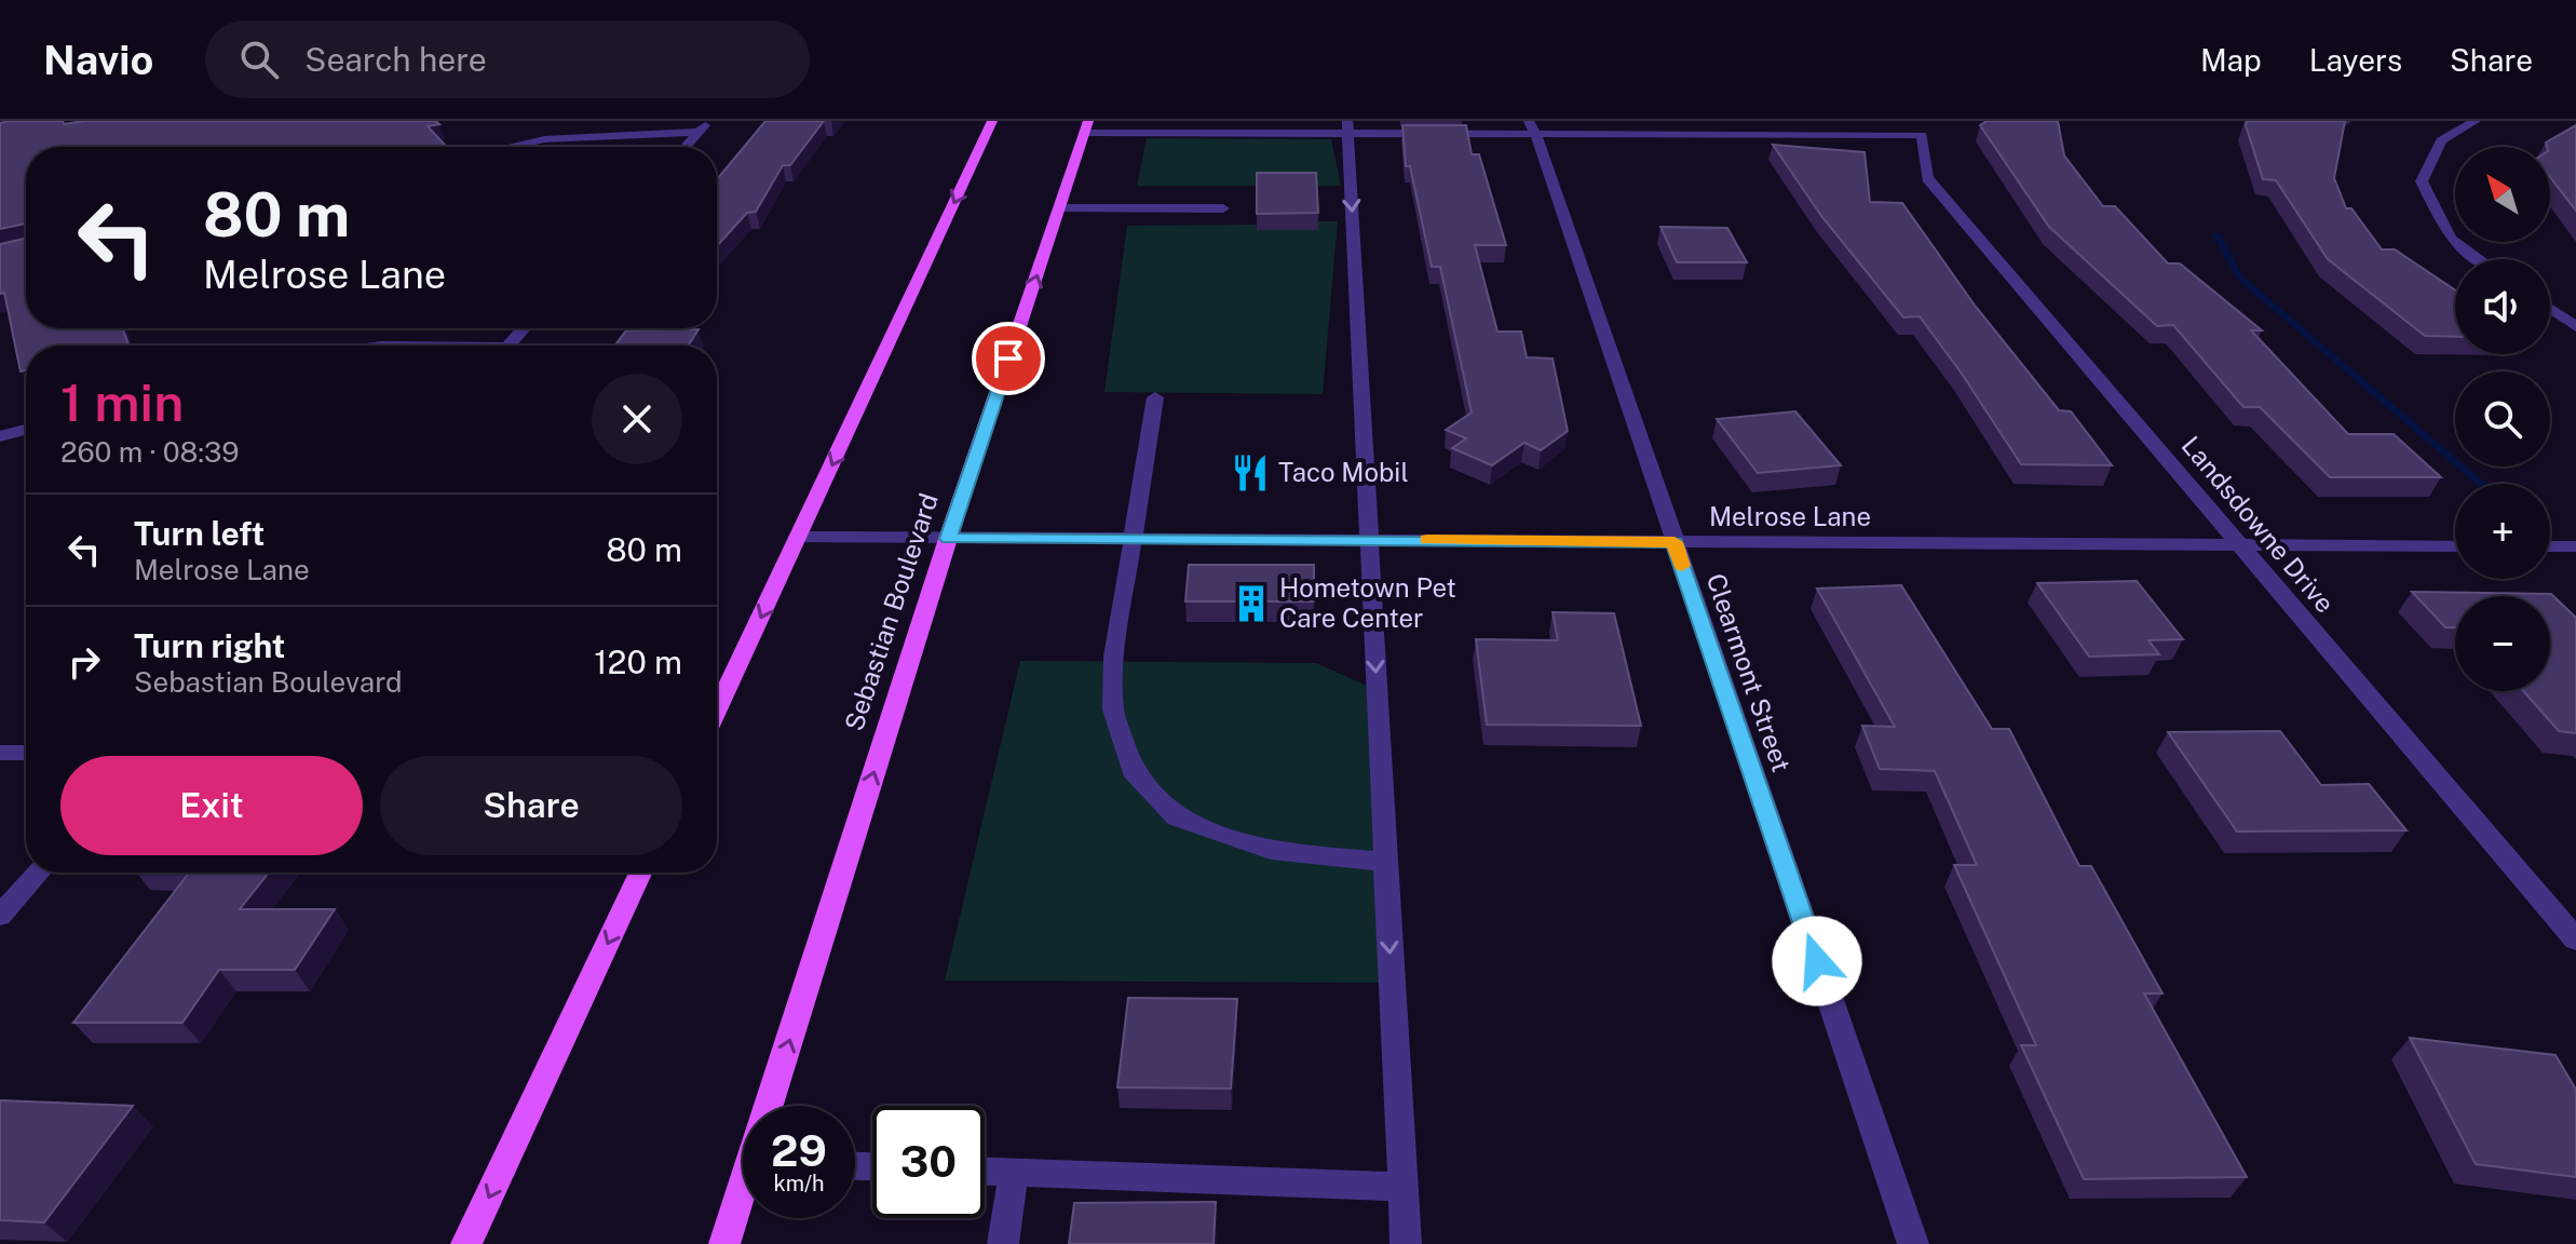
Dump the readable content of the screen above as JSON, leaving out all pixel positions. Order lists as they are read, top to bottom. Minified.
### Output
{"streets":{"main road":["Sebastian Boulevard"],"street":["Melrose Lane","Landsdowne Drive","Clearmont Street"]},"crossings":[["Melrose Lane","Landsdowne Drive"],["Melrose Lane","Sebastian Boulevard"],["Melrose Lane","Clearmont Street"]],"places":{"restaurant":["Taco Mobil"],"building":["Hometown Pet Care Center"]},"north":"top left","page":{"header":"Navio","search":"Search here","nav":["Map","Layers","Share"],"map_buttons":["+","−"],"turn":["80 m","Melrose Lane"],"heading":["1 min","260 m · 08:39"],"list":[{"name":"Turn left","note":"Melrose Lane","value":"80 m"},{"name":"Turn right","note":"Sebastian Boulevard","value":"120 m"}],"buttons":["Exit","Share"],"speed":"29 km/h","limit":"30"}}
